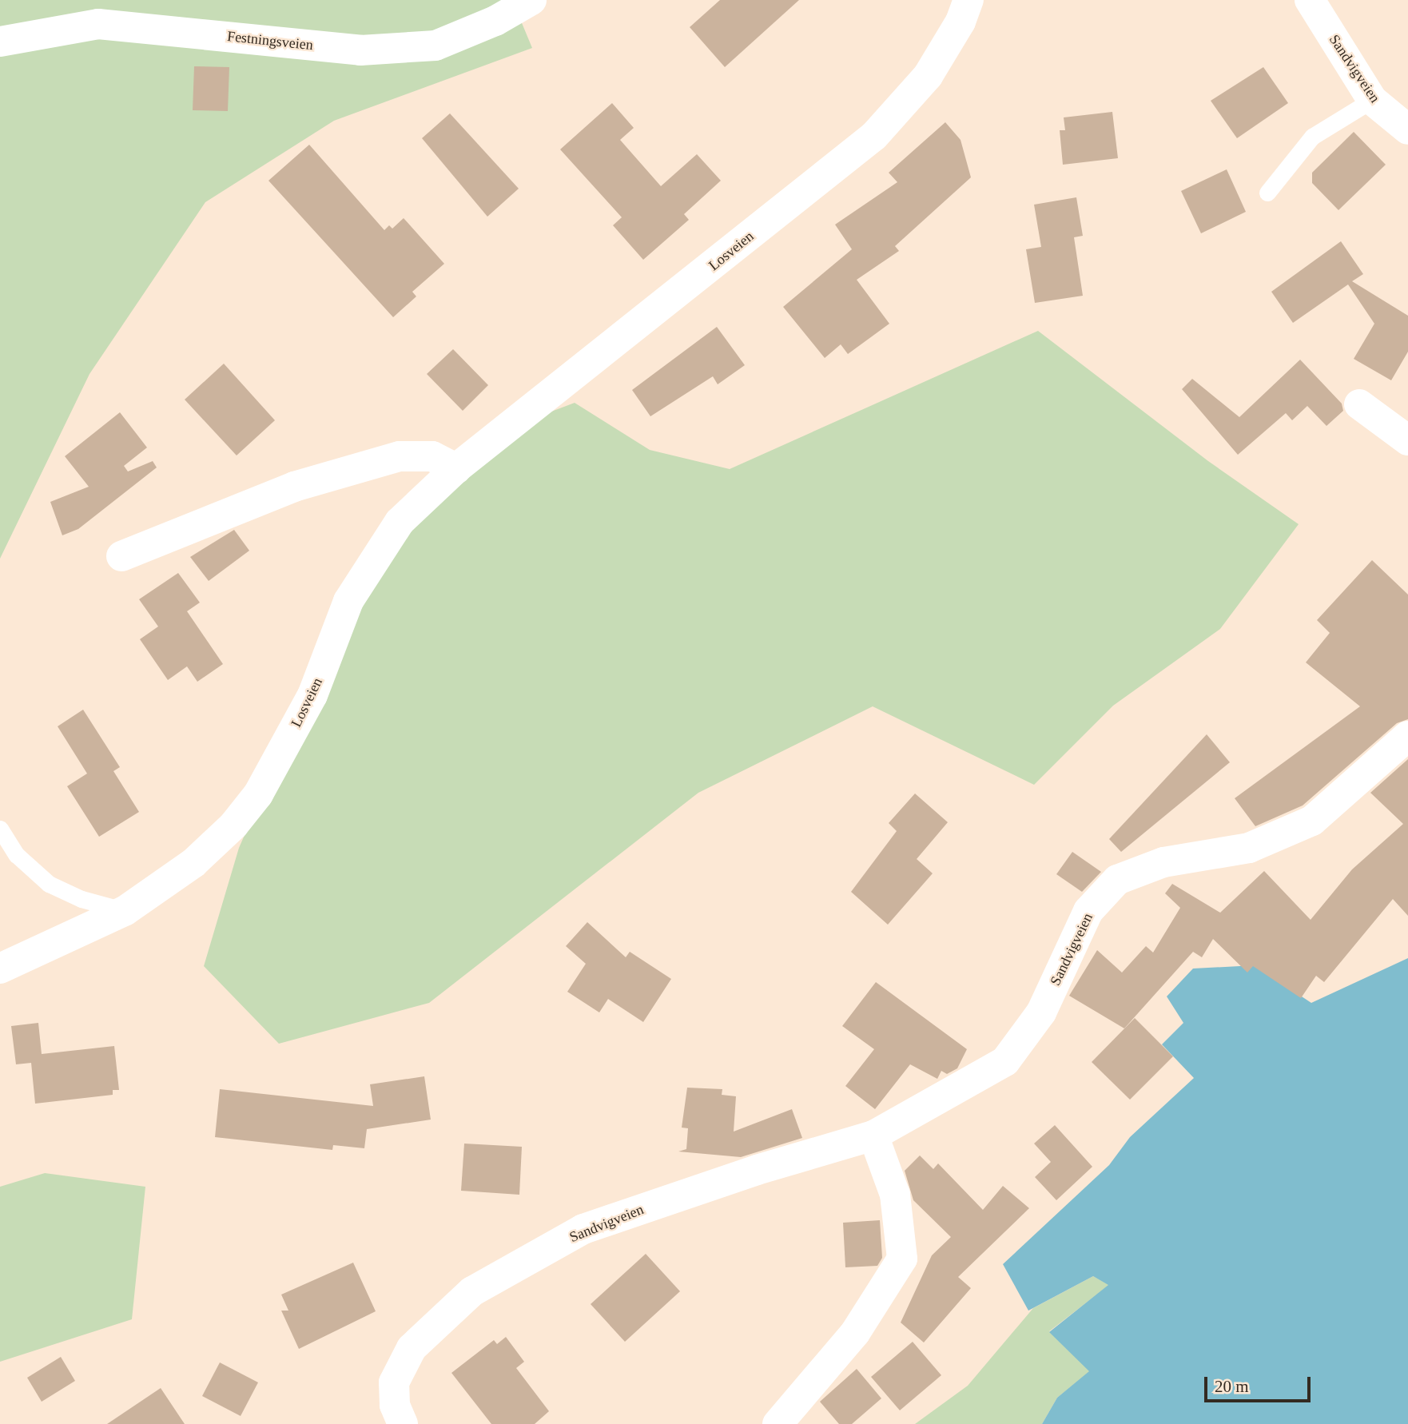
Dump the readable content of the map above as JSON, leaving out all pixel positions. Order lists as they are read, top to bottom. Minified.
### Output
{"streets":{"street":["Festningsveien","Sandvigveien","Losveien"]},"scale_bar":"20 m"}
